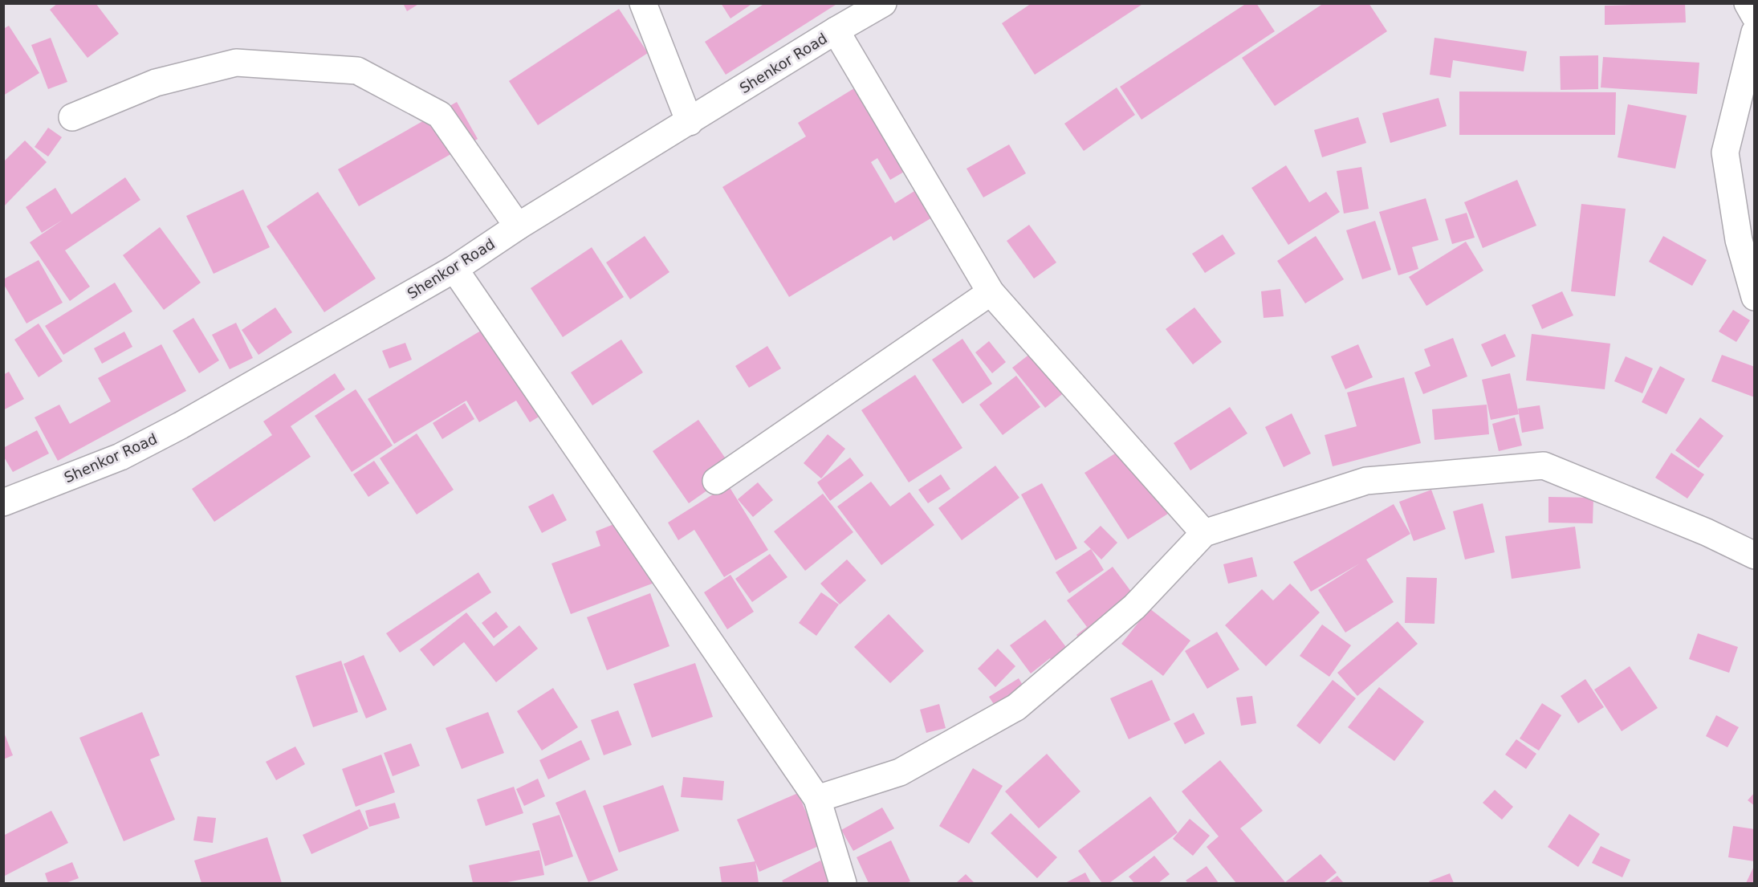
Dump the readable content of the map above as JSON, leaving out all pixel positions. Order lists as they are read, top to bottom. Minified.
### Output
{"streets":{"street":["Shenkor Road"]}}
